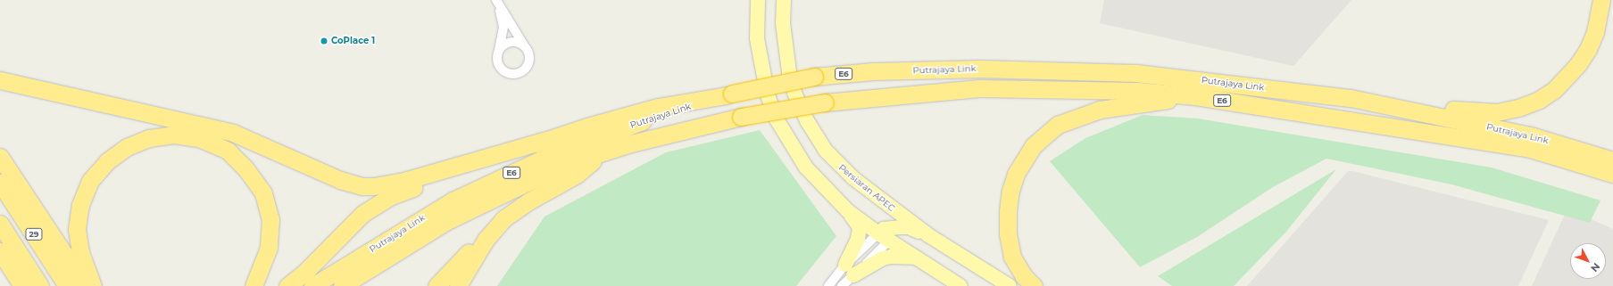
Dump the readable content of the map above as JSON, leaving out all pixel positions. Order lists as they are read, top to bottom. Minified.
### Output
{"streets":{"highway":["Putrajaya Link","E6","29"],"main road":["Persiaran APEC"]},"places":["CoPlace 1"],"north":"bottom right"}
